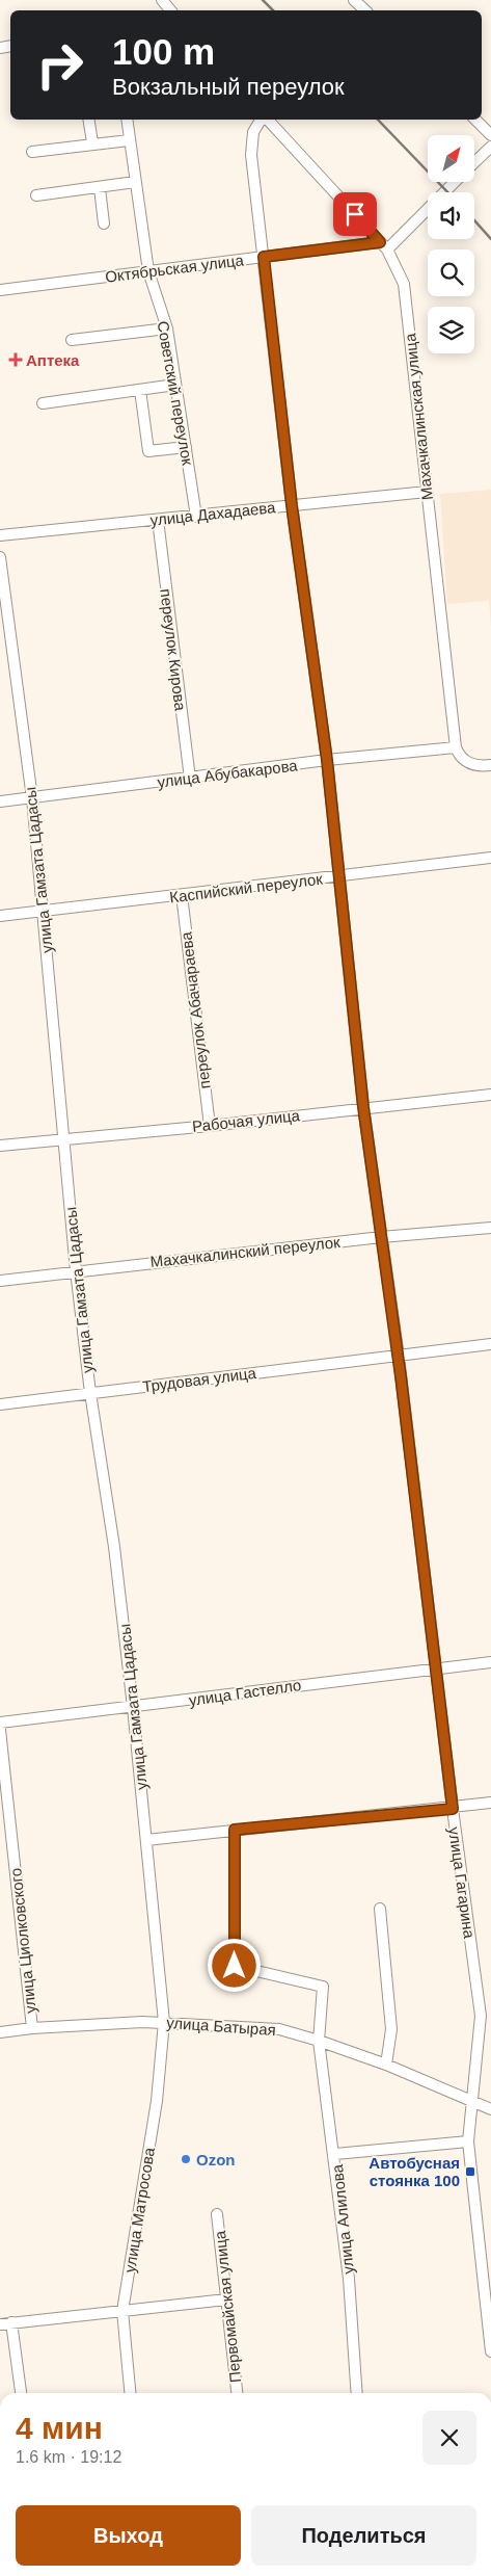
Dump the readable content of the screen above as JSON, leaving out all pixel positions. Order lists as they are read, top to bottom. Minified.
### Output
{"streets":{"street":["Октябрьская улица","Советский переулок","Махачкалинская улица","улица Дахадаева","переулок Кирова","улица Абубакарова","улица Гамзата Цадасы","Каспийский переулок","переулок Абачараева","Рабочая улица","Махачкалинский переулок","Трудовая улица","улица Гастелло","улица Гагарина","улица Циолковского","улица Батырая","улица Матросова","улица Алилова","Первомайская улица"]},"crossings":[["Октябрьская улица","Советский переулок"],["Октябрьская улица","Махачкалинская улица"],["Октябрьская улица","улица Гагарина"],["Советский переулок","улица Дахадаева"],["Махачкалинская улица","улица Дахадаева"],["Махачкалинская улица","улица Абубакарова"],["улица Дахадаева","переулок Кирова"],["улица Дахадаева","улица Гагарина"],["переулок Кирова","улица Абубакарова"],["улица Абубакарова","улица Гамзата Цадасы"],["улица Абубакарова","улица Гагарина"],["улица Гамзата Цадасы","Каспийский переулок"],["улица Гамзата Цадасы","Рабочая улица"],["улица Гамзата Цадасы","Махачкалинский переулок"],["улица Гамзата Цадасы","Трудовая улица"],["улица Гамзата Цадасы","улица Гастелло"],["улица Гамзата Цадасы","улица Батырая"],["улица Гамзата Цадасы","улица Матросова"],["Каспийский переулок","переулок Абачараева"],["Каспийский переулок","улица Гагарина"],["переулок Абачараева","Рабочая улица"],["Рабочая улица","улица Гагарина"],["Махачкалинский переулок","улица Гагарина"],["Трудовая улица","улица Гагарина"],["улица Гастелло","улица Гагарина"],["улица Гагарина","улица Батырая"],["улица Циолковского","улица Батырая"],["улица Батырая","улица Матросова"],["улица Батырая","улица Алилова"]],"places":{"health":["Аптека"],"other":["Ozon"],"transit":["Автобусная стоянка 100"]},"north":"top right","page":{"turn":["100 m","Вокзальный переулок"],"heading":["4 мин","1.6 km · 19:12"],"buttons":["Выход","Поделиться"]}}
